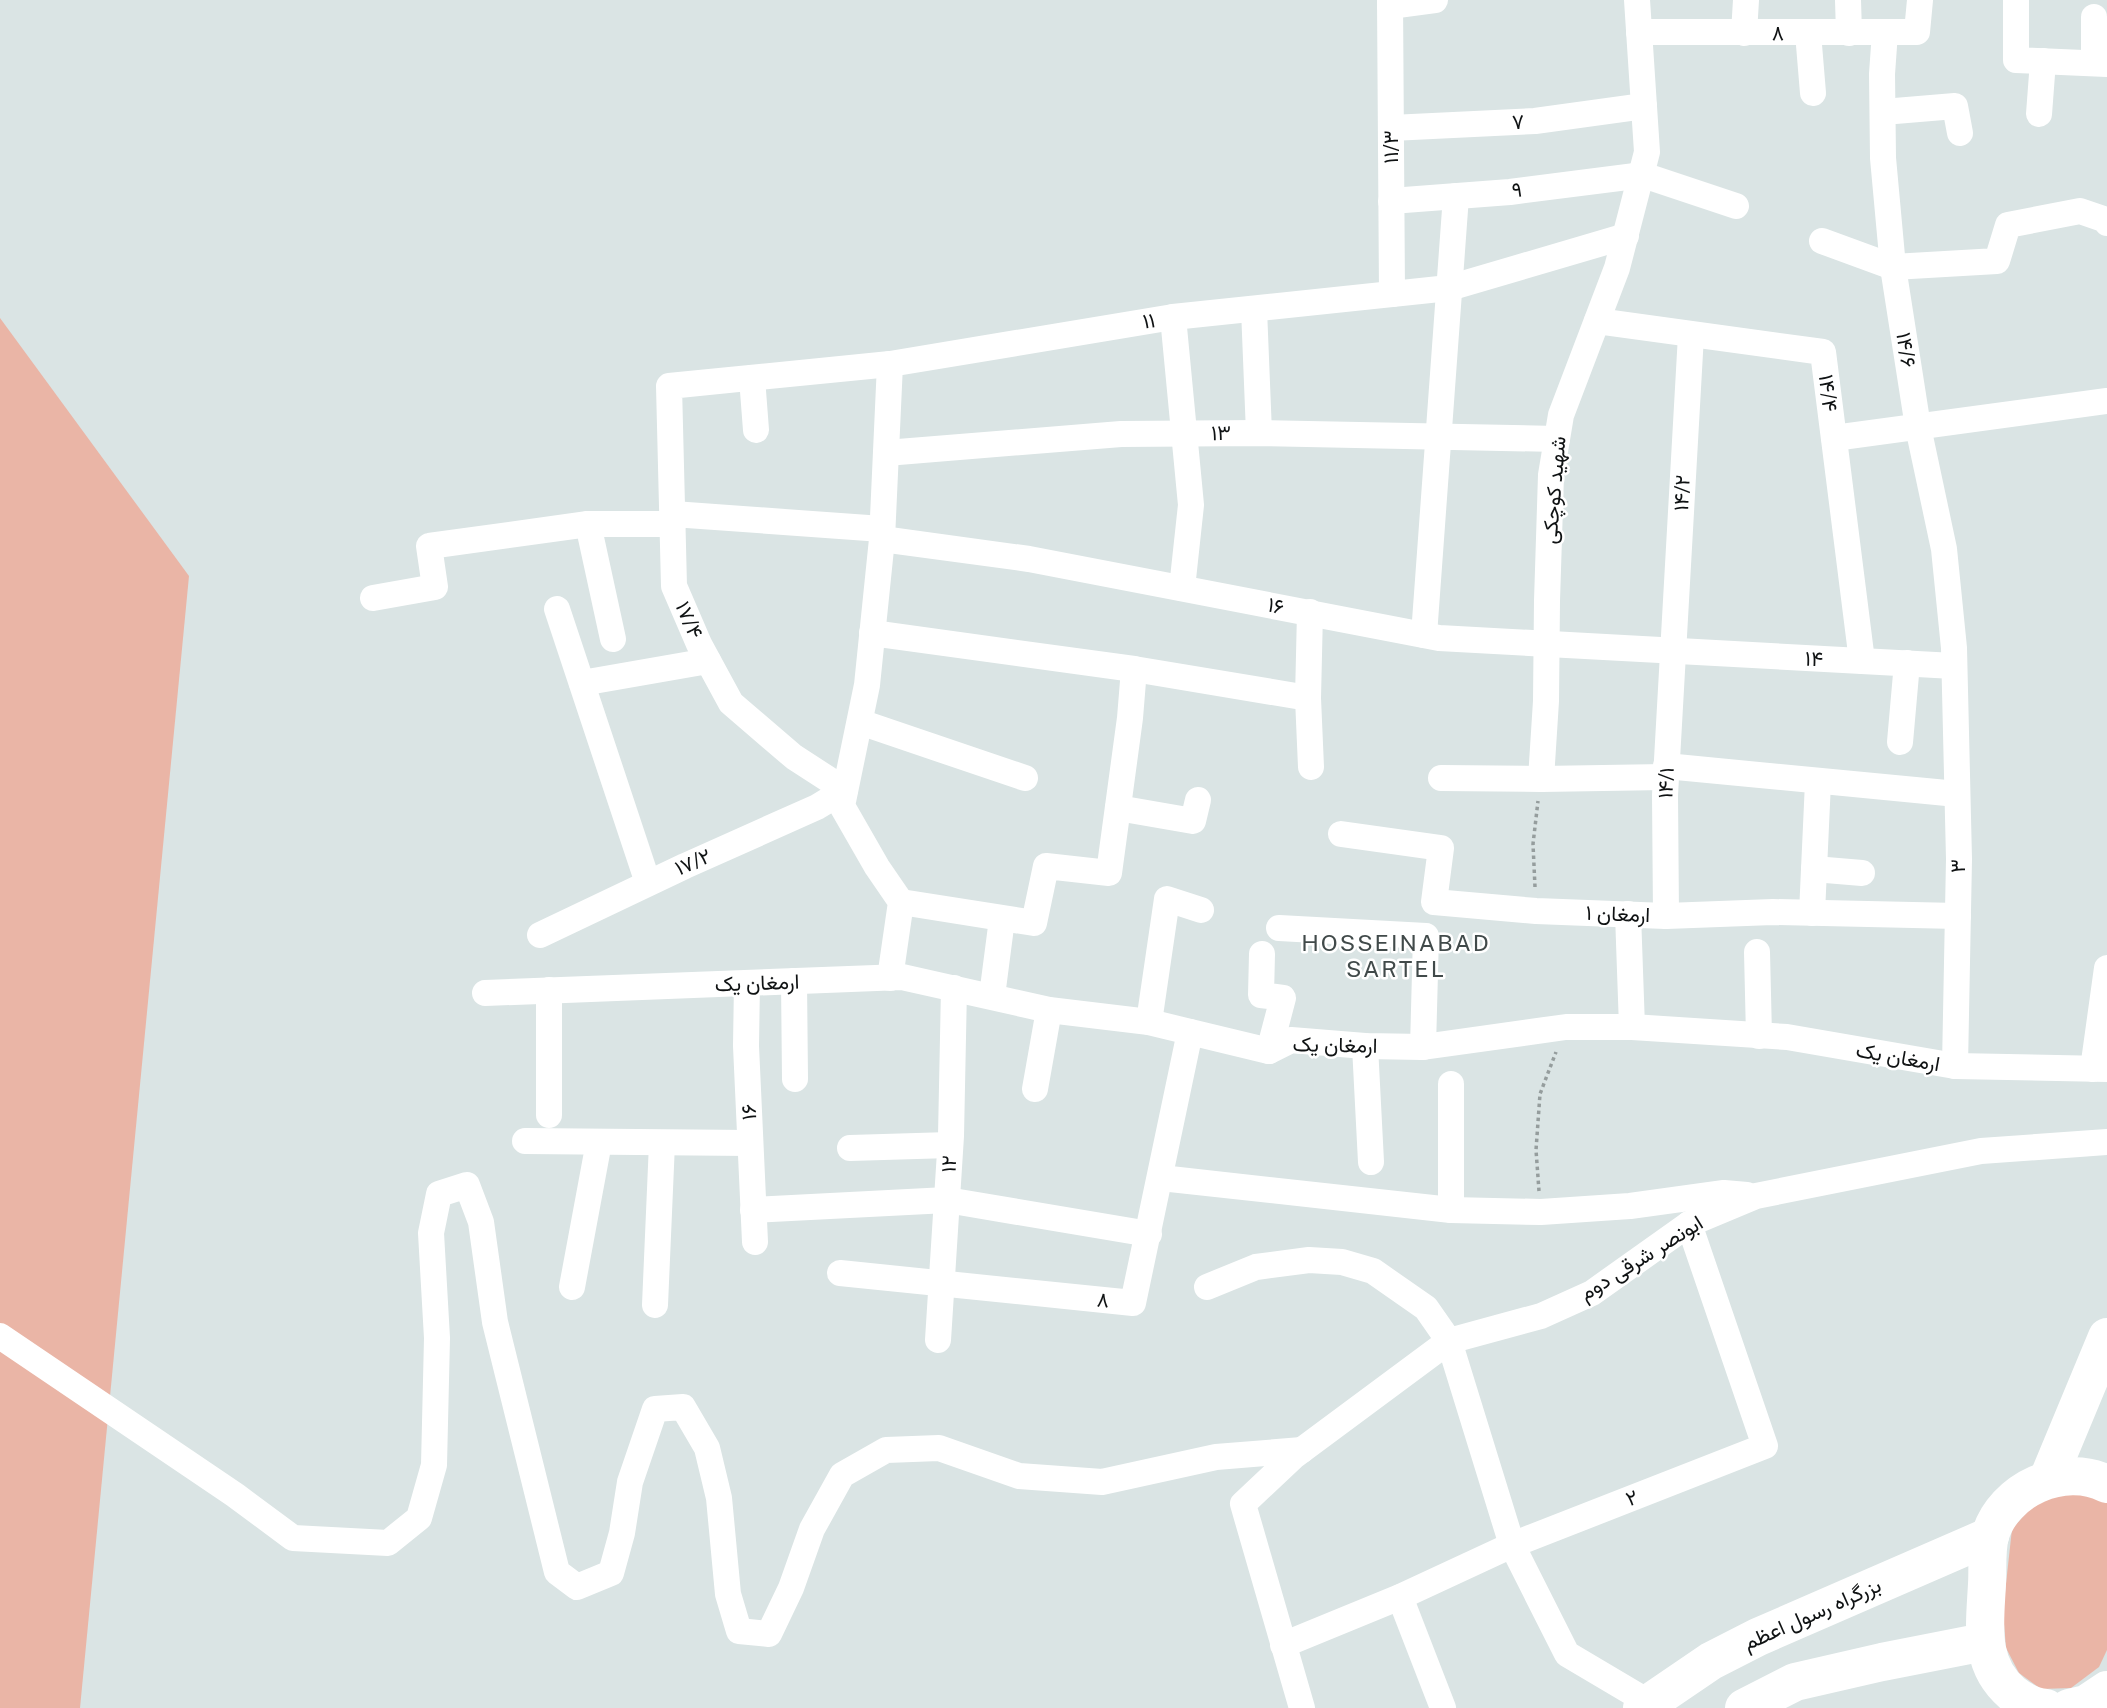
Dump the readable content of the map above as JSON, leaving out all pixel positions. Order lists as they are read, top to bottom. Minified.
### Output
{"streets":{"highway":["بزرگراه رسول اعظم"],"street":["۸","۷","۱۱/۳","۹","۱۱","۱۴/۶","۱۴/۴","۱۳","شهید کوچکی","۱۴/۲","۱۶","۱۷/۴","۱۴","۱۴/۱","۱۷/۲","۳","ارمغان ۱","ارمغان یک","۱۲","ابونصر شرقی دوم","۲"]},"crossings":[["۸","۱۴/۶"],["۸","شهید کوچکی"],["۸","ارمغان یک"],["۸","۱۲"],["۷","۱۱/۳"],["۷","شهید کوچکی"],["۱۱/۳","۹"],["۱۱/۳","۱۱"],["۹","شهید کوچکی"],["۱۱","شهید کوچکی"],["۱۱","۱۷/۴"],["۱۴/۶","۱۴"],["۱۴/۶","۳"],["۱۴/۴","شهید کوچکی"],["۱۴/۴","۱۴/۲"],["۱۴/۴","۱۴"],["۱۳","شهید کوچکی"],["شهید کوچکی","۱۶"],["۱۴/۲","۱۶"],["۱۴/۲","۱۴"],["۱۴/۲","۱۴/۱"],["۱۶","۱۷/۴"],["۱۶","۱۴"],["۱۶","۱۴/۱"],["۱۶","ارمغان یک"],["۱۷/۴","۱۷/۲"],["۱۴","۱۴/۱"],["۱۴","۳"],["۱۴/۱","ارمغان ۱"],["۳","ارمغان ۱"],["۳","ارمغان یک"],["ارمغان یک","۱۲"],["ابونصر شرقی دوم","۲"]],"districts":["HOSSEINABAD SARTEL"]}
